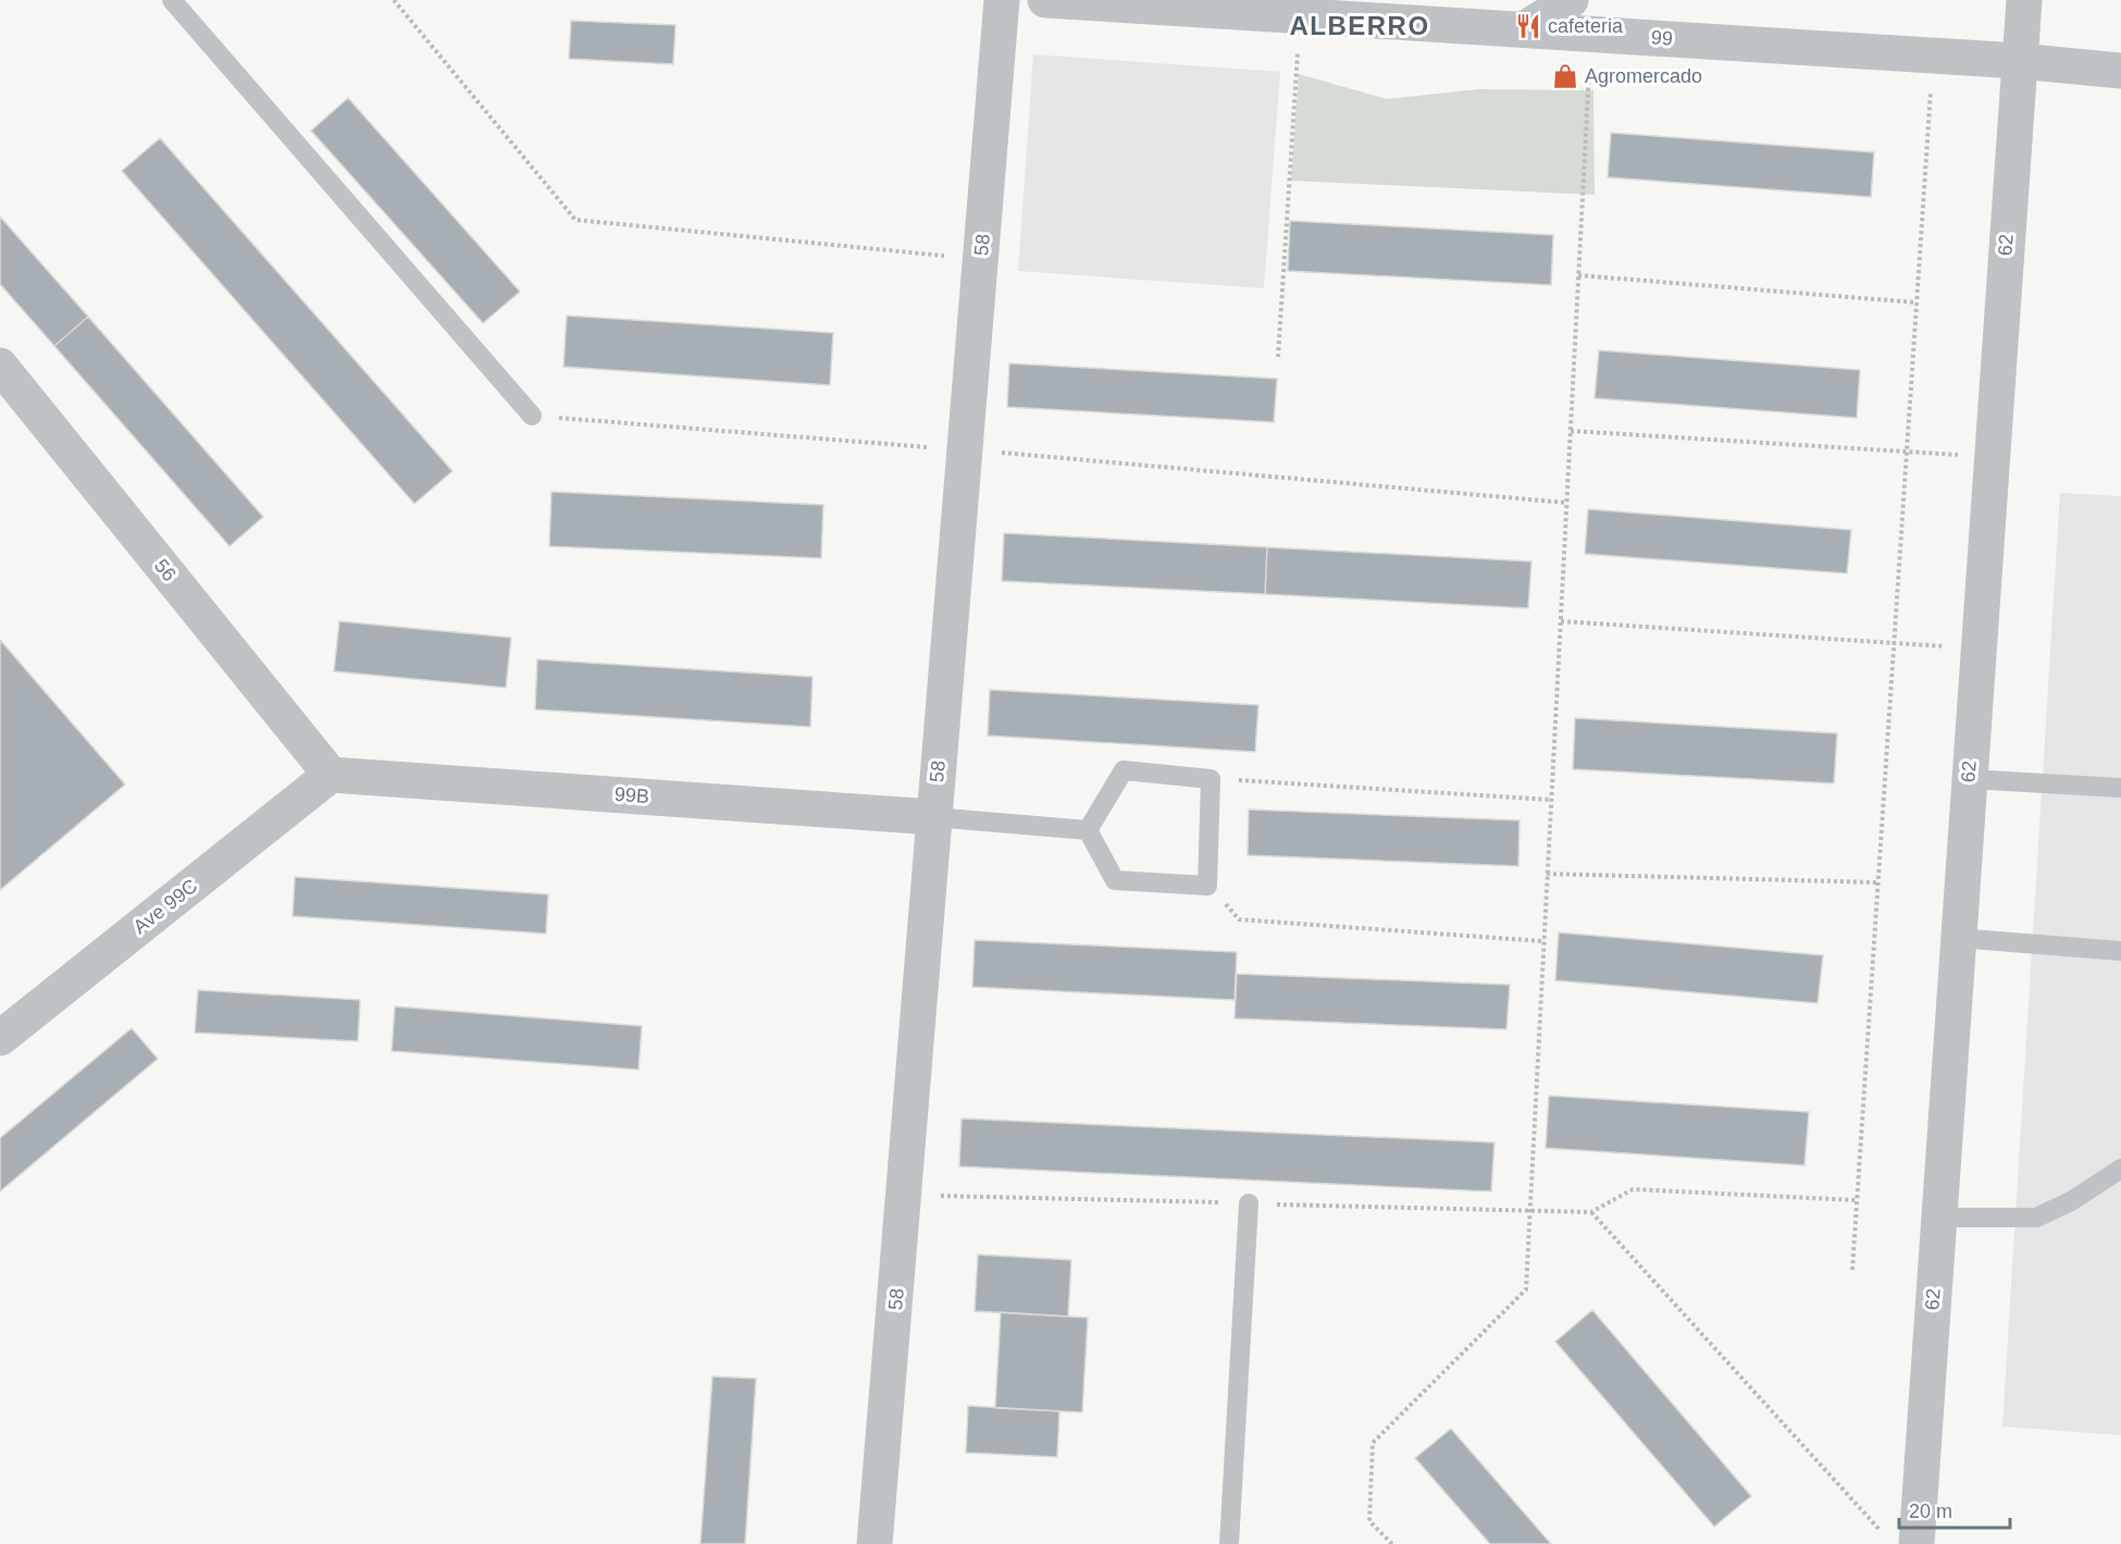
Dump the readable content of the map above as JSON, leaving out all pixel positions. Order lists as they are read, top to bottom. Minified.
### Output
{"streets":{"street":["99","58","62","56","99B","Ave 99C"]},"crossings":[["99","62"],["58","99B"],["56","99B"],["56","Ave 99C"],["99B","Ave 99C"]],"districts":["ALBERRO"],"places":{"restaurant":["cafeteria"],"shop":["Agromercado"]},"scale_bar":"20 m"}
